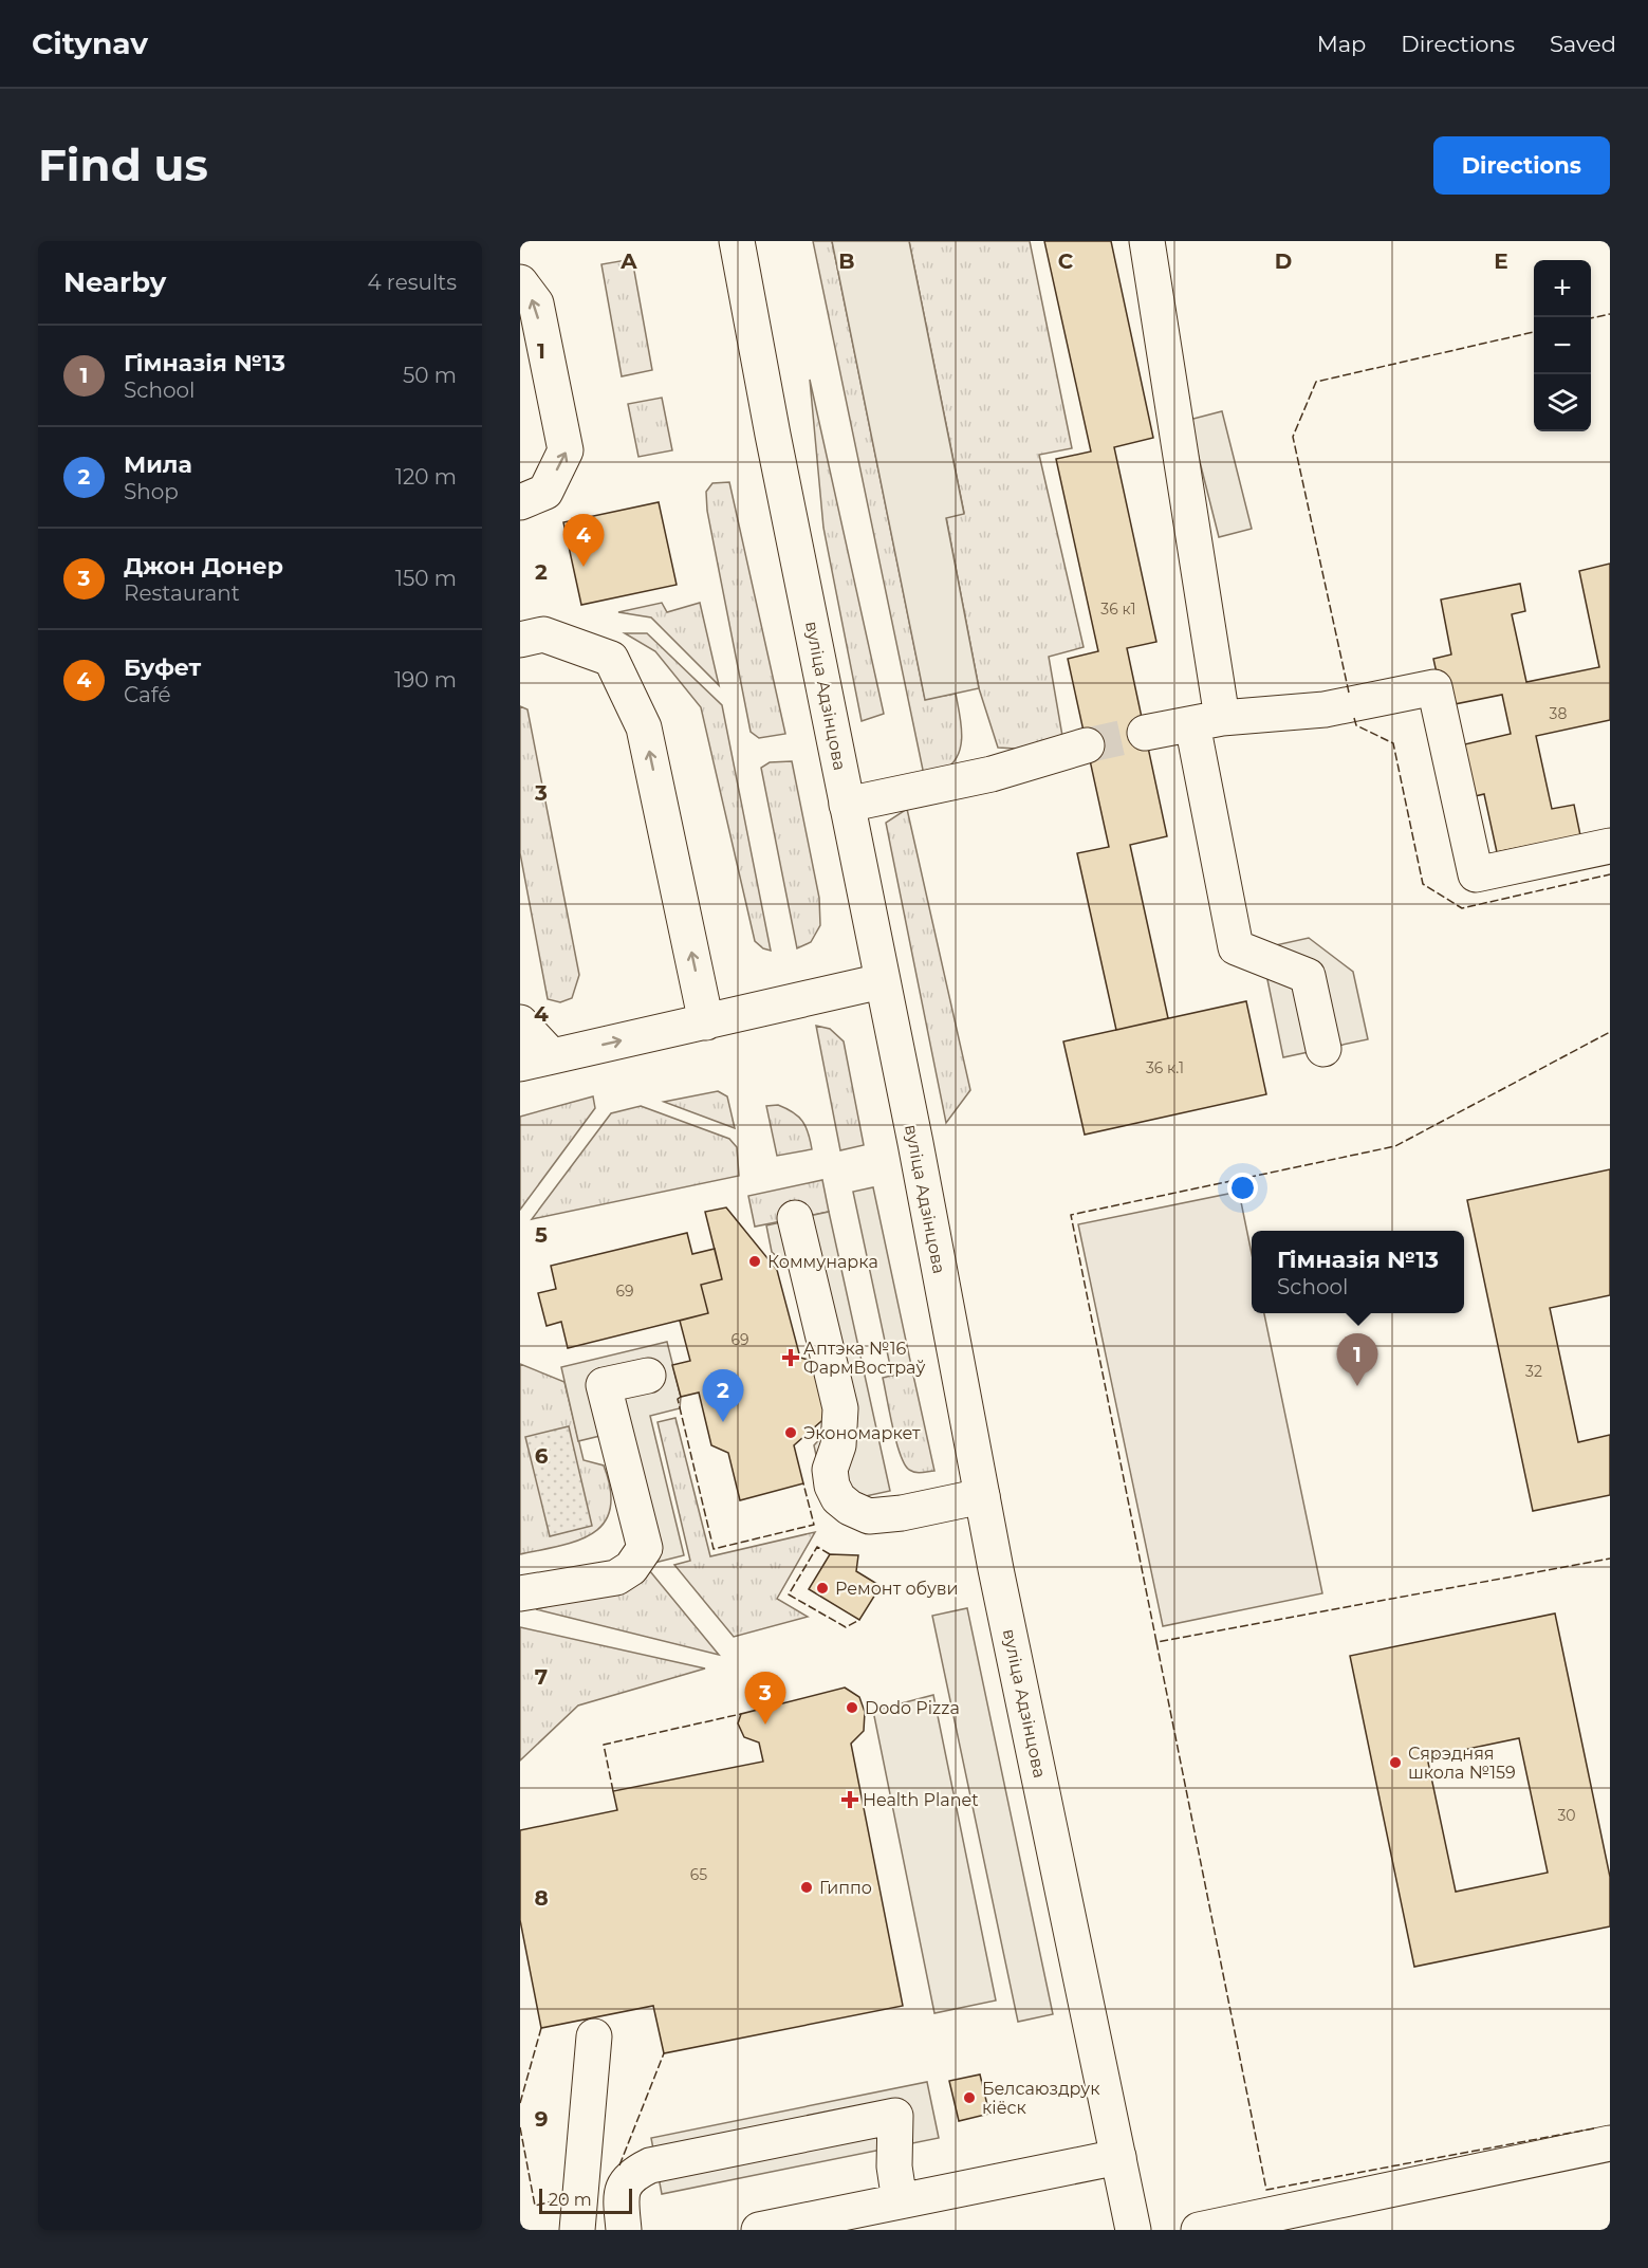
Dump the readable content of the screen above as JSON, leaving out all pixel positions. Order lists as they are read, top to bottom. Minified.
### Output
{"streets":{"main road":["вуліца Адзінцова"]},"places":{"other":["Коммунарка","Экономаркет","Ремонт обуви","Dodo Pizza","Сярэдняя школа №159","Гиппо","Белсаюздрук кіёск"],"health":["Аптэка №16 ФармВостраў","Health Planet"]},"house_numbers":["36 к1","38","36 к.1","69","69","32","30","65"],"scale_bar":"20 m","page":{"header":"Citynav","nav":["Map","Directions","Saved"],"buttons":"Directions","title":"Find us","heading":["Nearby","4 results"],"map_buttons":["+","−"],"list":[{"mark":"1","name":"Гімназія №13","note":"School","value":"50 m"},{"mark":"2","name":"Мила","note":"Shop","value":"120 m"},{"mark":"3","name":"Джон Донер","note":"Restaurant","value":"150 m"},{"mark":"4","name":"Буфет","note":"Café","value":"190 m"}],"pins":["4","1","2","3"],"popup":["Гімназія №13","School"],"scale":"20 m"},"grid":{"columns":["A","B","C","D","E"],"rows":["1","2","3","4","5","6","7","8","9"]}}
